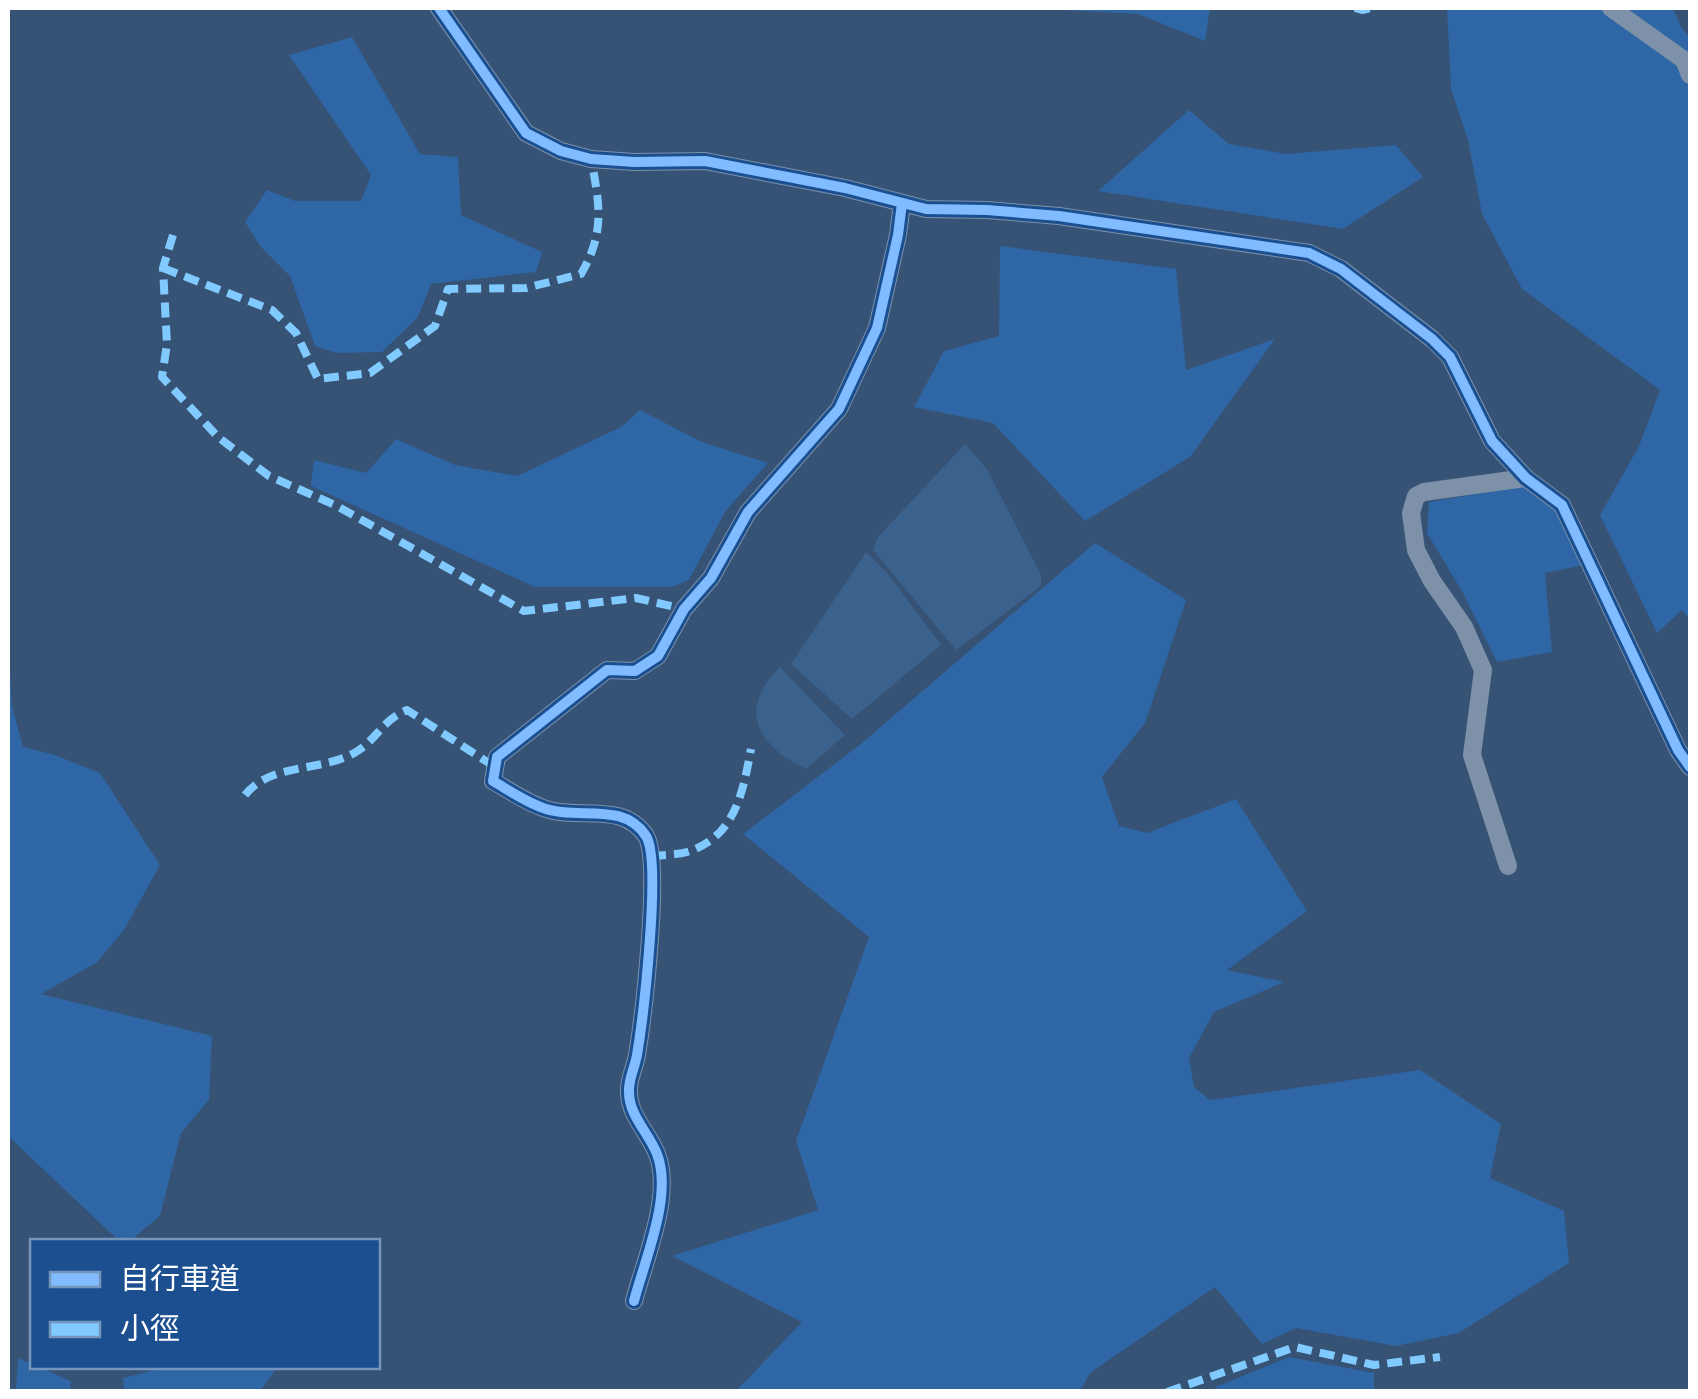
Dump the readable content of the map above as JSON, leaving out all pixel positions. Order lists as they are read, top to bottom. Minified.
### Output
{"legend":["自行車道","小徑"]}
